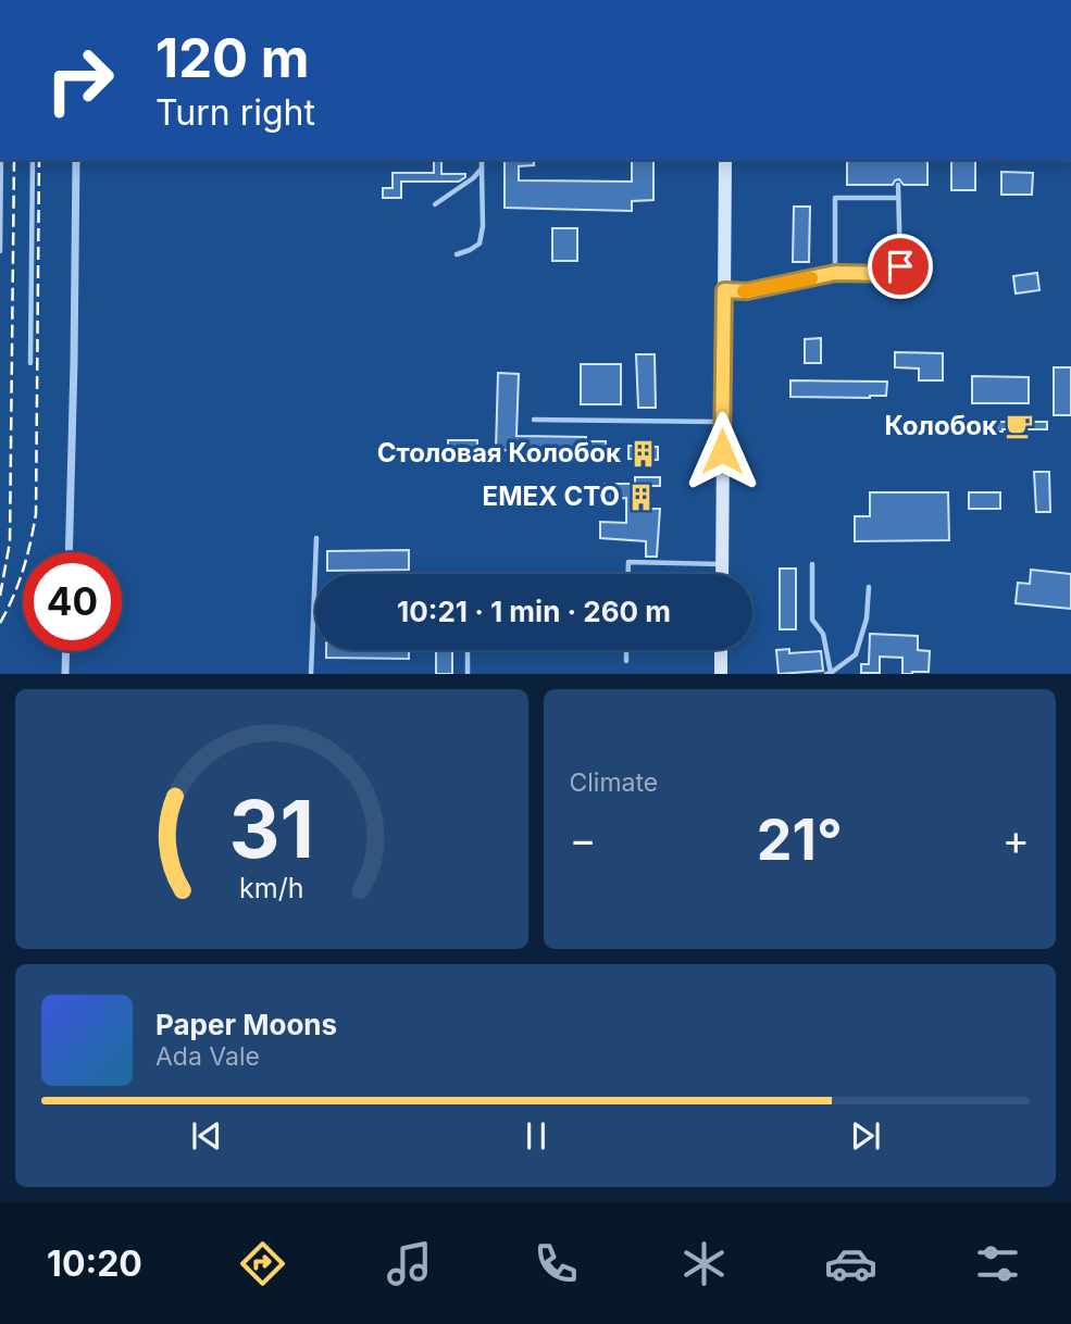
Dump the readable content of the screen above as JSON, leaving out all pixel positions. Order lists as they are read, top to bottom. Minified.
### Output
{"places":{"cafe":["Колобок"],"building":["Столовая Колобок","EMEX СТО"]},"page":{"turn":["120 m","Turn right"],"limit":"40","trip":"10:21 · 1 min · 260 m","tile":"Climate","heat":["−","21°","+"],"song":["Paper Moons","Ada Vale"],"tabs":"10:20","gauge":["31","km/h"]}}
